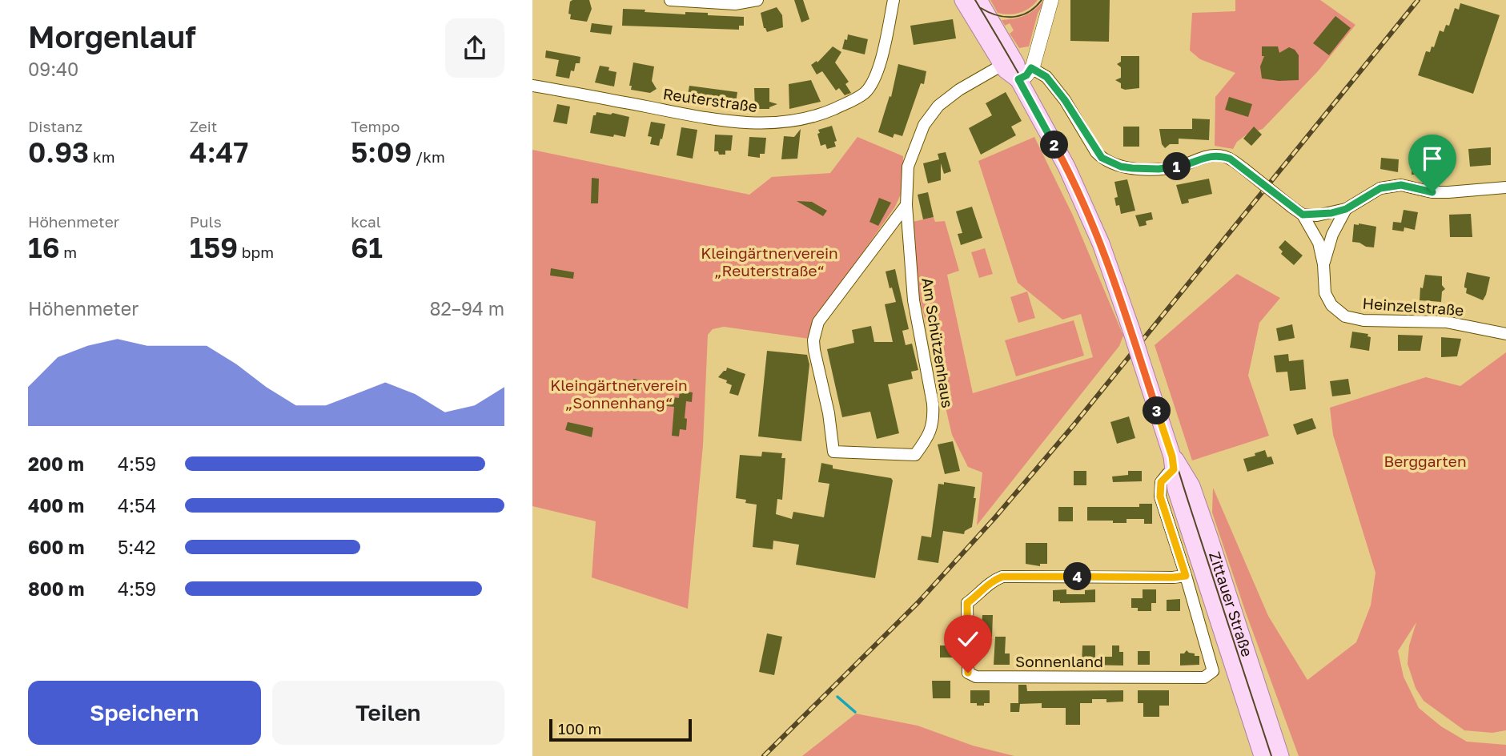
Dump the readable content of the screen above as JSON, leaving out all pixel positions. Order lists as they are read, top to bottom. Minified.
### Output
{"streets":{"main road":["Zittauer Straße"],"street":["Reuterstraße","Heinzelstraße","Am Schützenhaus","Sonnenland"]},"crossings":[["Heinzelstraße","Zittauer Straße"],["Am Schützenhaus","Zittauer Straße"],["Zittauer Straße","Sonnenland"]],"parks":["Kleingärtnerverein „Reuterstraße“","Kleingärtnerverein „Sonnenhang“","Berggarten"],"scale_bar":"100 m","page":{"heading":["Morgenlauf","09:40"],"stats":[["Distanz","0.93 km"],["Zeit","4:47"],["Tempo","5:09 /km"],["Höhenmeter","16 m"],["Puls","159 bpm"],["kcal","61"]],"pins":["2","1","3","4"],"chart":["Höhenmeter","82–94 m"],"list":[{"name":"200 m","note":"4:59"},{"name":"400 m","note":"4:54"},{"name":"600 m","note":"5:42"},{"name":"800 m","note":"4:59"}],"buttons":["Speichern","Teilen"],"scale":"100 m"}}
